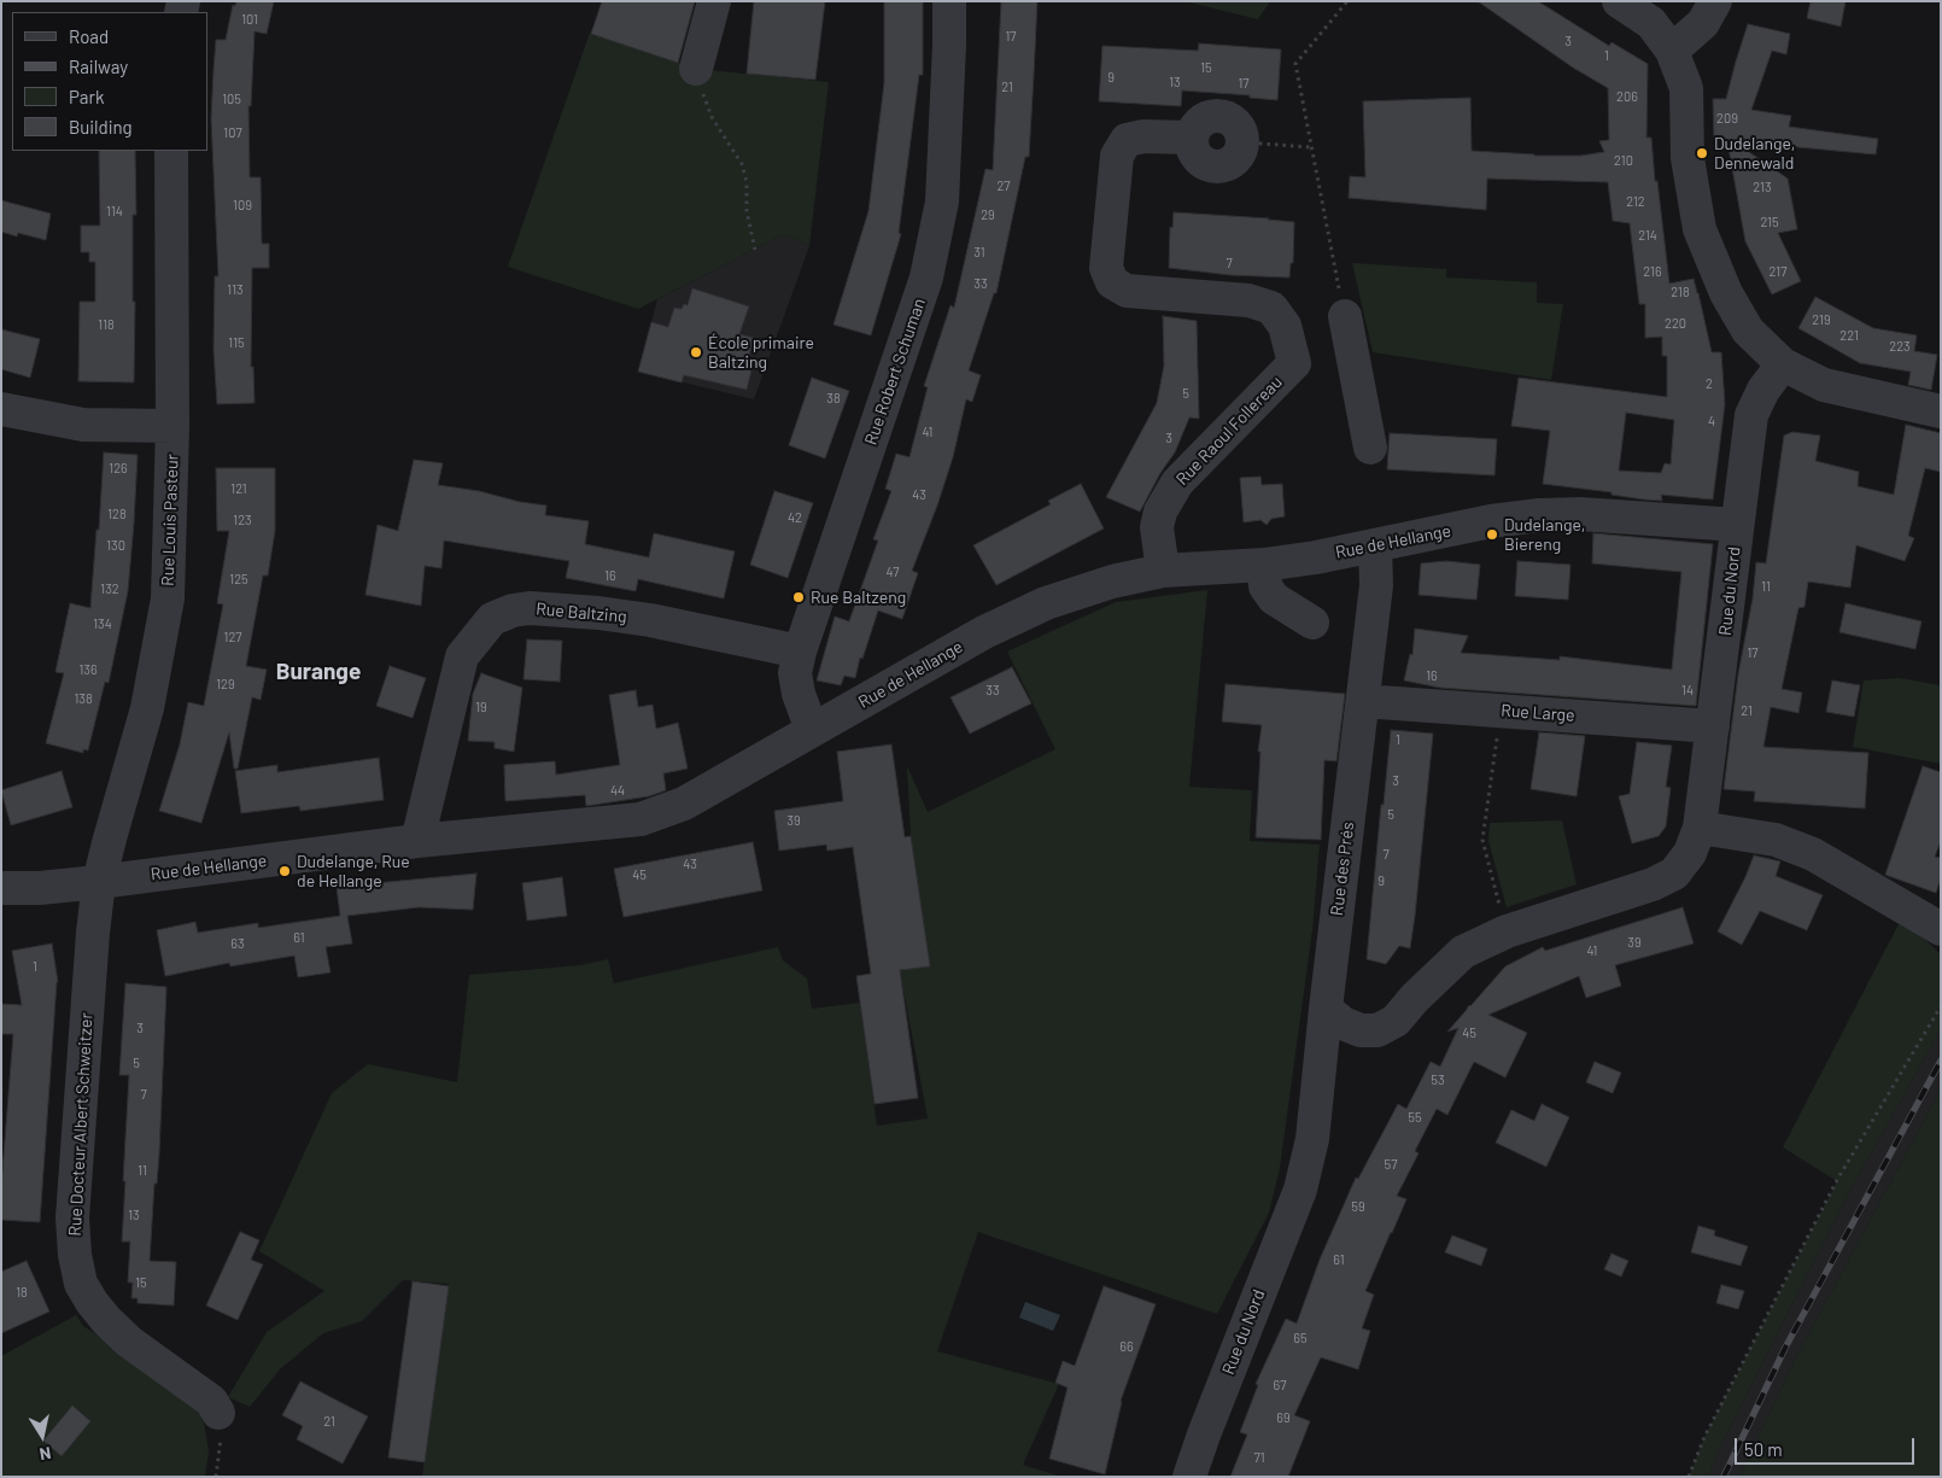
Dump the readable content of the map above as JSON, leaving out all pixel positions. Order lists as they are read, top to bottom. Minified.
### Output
{"streets":{"street":["Rue Robert Schuman","Rue Raoul Follereau","Rue Louis Pasteur","Rue de Hellange","Rue du Nord","Rue Baltzing","Rue Large","Rue des Prés","Rue Docteur Albert Schweitzer"]},"crossings":[["Rue Robert Schuman","Rue de Hellange"],["Rue Robert Schuman","Rue Baltzing"],["Rue Raoul Follereau","Rue de Hellange"],["Rue Louis Pasteur","Rue de Hellange"],["Rue Louis Pasteur","Rue Docteur Albert Schweitzer"],["Rue de Hellange","Rue du Nord"],["Rue de Hellange","Rue Baltzing"],["Rue de Hellange","Rue des Prés"],["Rue de Hellange","Rue Docteur Albert Schweitzer"],["Rue du Nord","Rue Large"],["Rue du Nord","Rue des Prés"],["Rue Large","Rue des Prés"]],"districts":["Burange"],"places":["Dudelange, Dennewald","École primaire Baltzing","Dudelange, Biereng","Rue Baltzeng","Dudelange, Rue de Hellange"],"house_numbers":["101","17","3","1","15","9","13","17","21","206","105","209","107","210","27","213","212","109","114","29","215","214","31","7","216","217","33","113","218","219","220","118","221","115","223","2","5","38","4","41","3","126","121","43","128","42","123","130","47","16","125","11","132","134","127","17","136","16","129","33","14","138","19","21","1","3","44","5","39","7","43","45","9","61","39","63","41","1","3","45","5","53","7","55","57","11","59","13","61","15","18","65","66","67","69","21","71"],"legend":["Road","Railway","Park","Building"],"scale_bar":"50 m","north":"bottom"}
